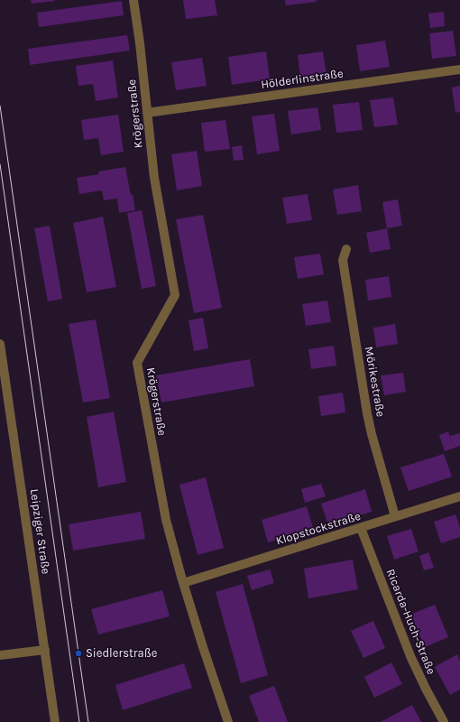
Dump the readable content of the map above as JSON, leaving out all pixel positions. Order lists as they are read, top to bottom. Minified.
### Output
{"streets":{"street":["Hölderlinstraße","Krögerstraße","Mörikestraße","Klopstockstraße","Leipziger Straße","Ricarda-Huch-Straße"]},"crossings":[["Hölderlinstraße","Krögerstraße"],["Krögerstraße","Klopstockstraße"],["Mörikestraße","Klopstockstraße"],["Klopstockstraße","Ricarda-Huch-Straße"]],"places":["Siedlerstraße"]}
